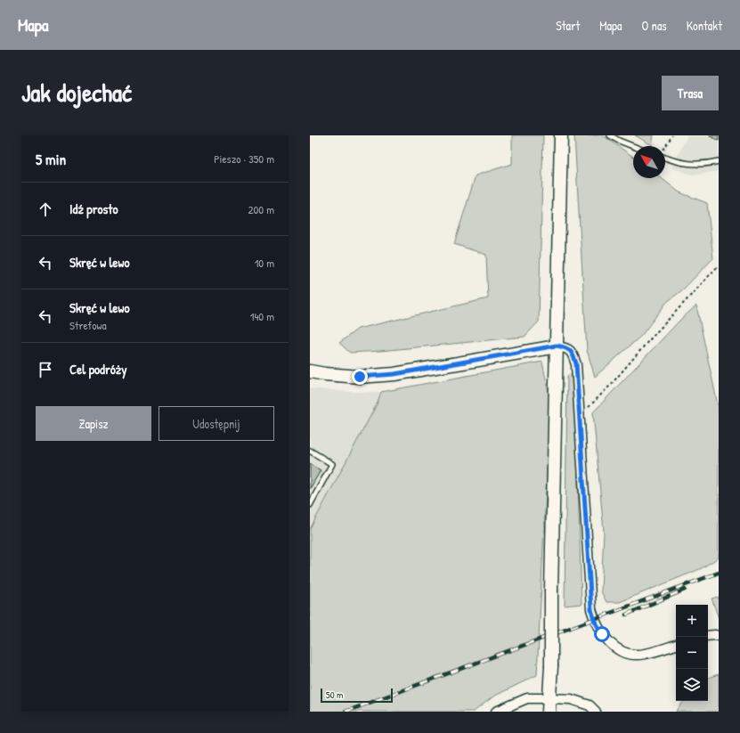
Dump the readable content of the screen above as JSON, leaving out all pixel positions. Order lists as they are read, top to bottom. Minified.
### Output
{"scale_bar":"50 m","north":"top left","page":{"header":"Mapa","nav":["Start","Mapa","O nas","Kontakt"],"title":"Jak dojechać","buttons":["Trasa",["Zapisz","Udostępnij"]],"heading":["5 min","Pieszo · 350 m"],"list":[["Idź prosto","200 m"],["Skręć w lewo","10 m"],["Skręć w lewo","Strefowa","140 m"],"Cel podróży"],"map_buttons":["+","−"],"scale":"50 m"}}
